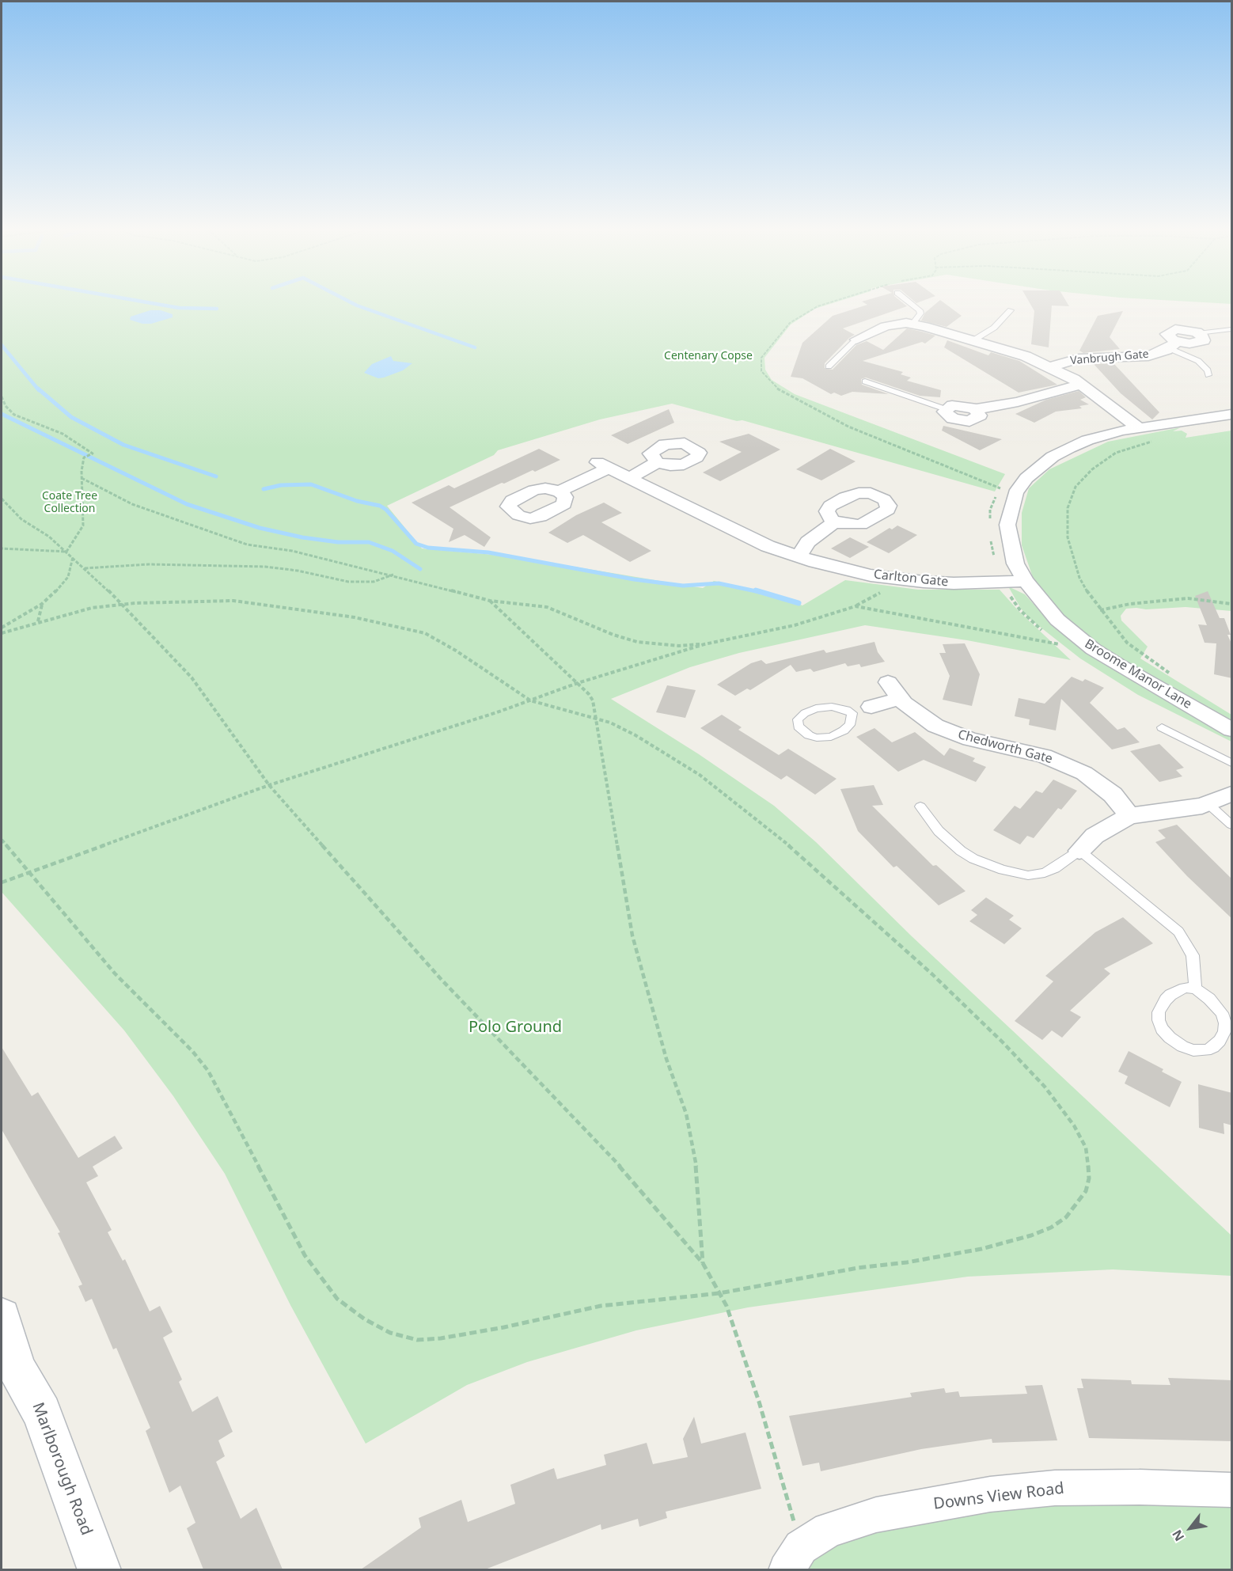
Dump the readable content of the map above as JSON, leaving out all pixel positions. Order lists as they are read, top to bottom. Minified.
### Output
{"streets":{"main road":["Marlborough Road"],"street":["Vanbrugh Gate","Carlton Gate","Broome Manor Lane","Chedworth Gate","Downs View Road"]},"crossings":[["Vanbrugh Gate","Broome Manor Lane"],["Carlton Gate","Broome Manor Lane"]],"parks":["Centenary Copse","Coate Tree Collection","Polo Ground"],"north":"bottom left"}
